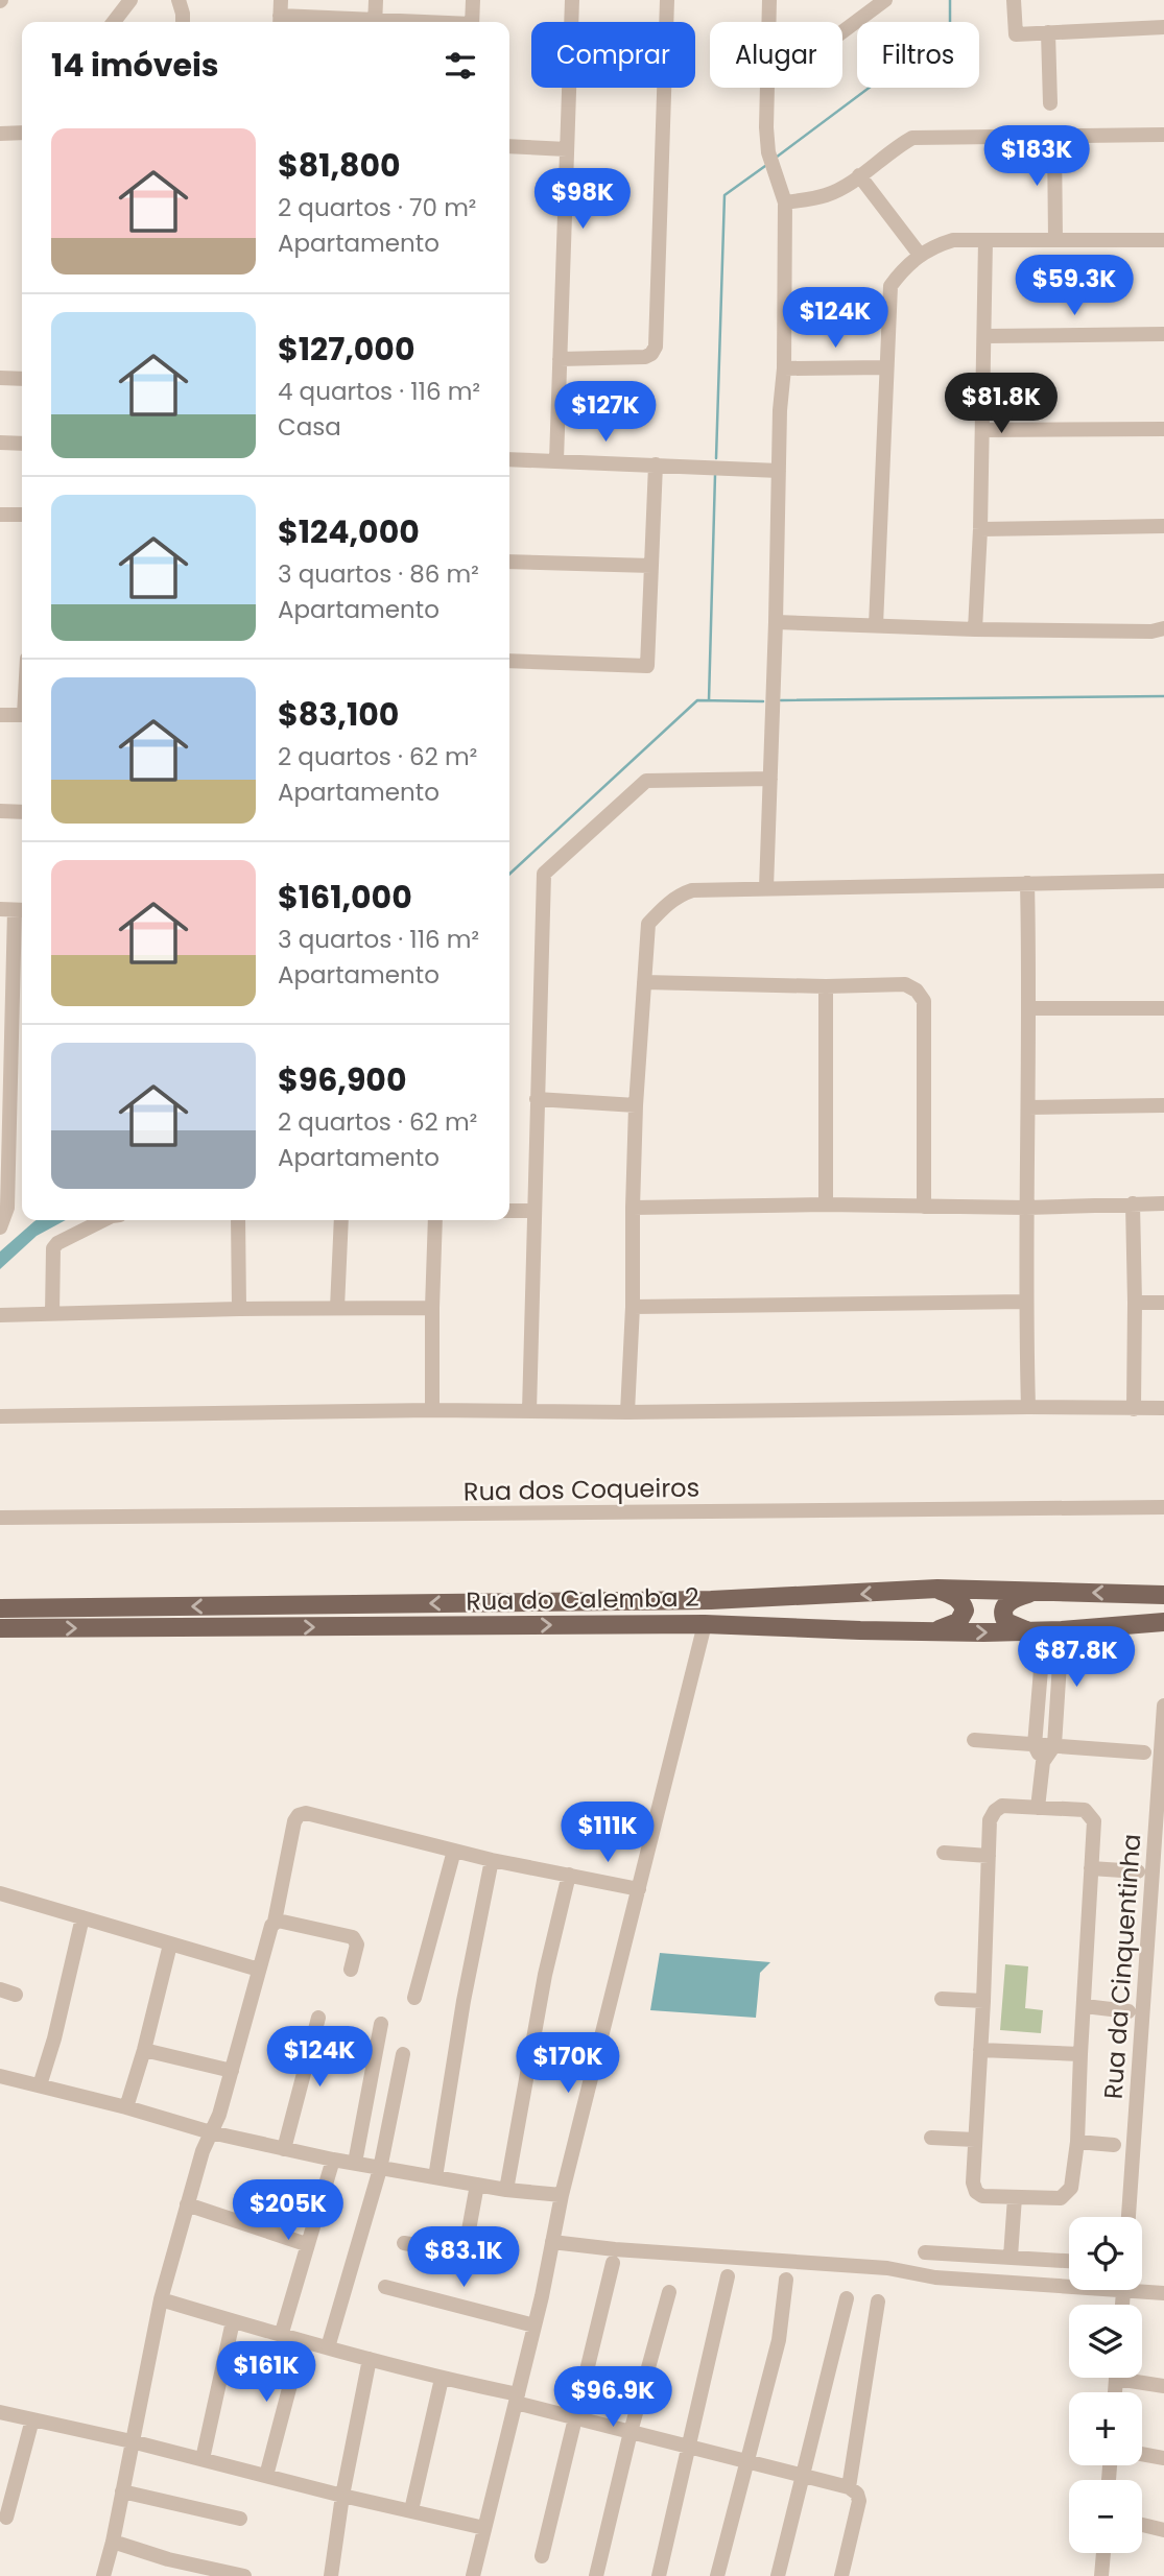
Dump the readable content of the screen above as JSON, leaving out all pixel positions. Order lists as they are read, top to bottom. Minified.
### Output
{"streets":{"main road":["Rua do Calemba 2"],"street":["Rua dos Coqueiros","Rua da Cinquentinha"]},"page":{"chip":["Comprar","Alugar","Filtros"],"heading":"14 imóveis","list":[{"name":"$81,800","note":"2 quartos · 70 m² · Apartamento"},{"name":"$127,000","note":"4 quartos · 116 m² · Casa"},{"name":"$124,000","note":"3 quartos · 86 m² · Apartamento"},{"name":"$83,100","note":"2 quartos · 62 m² · Apartamento"},{"name":"$161,000","note":"3 quartos · 116 m² · Apartamento"},{"name":"$96,900","note":"2 quartos · 62 m² · Apartamento"}],"price":["$183K","$98K","$59.3K","$124K","$81.8K","$127K","$87.8K","$111K","$124K","$170K","$205K","$83.1K","$161K","$96.9K"],"map_buttons":["+","−"]}}
